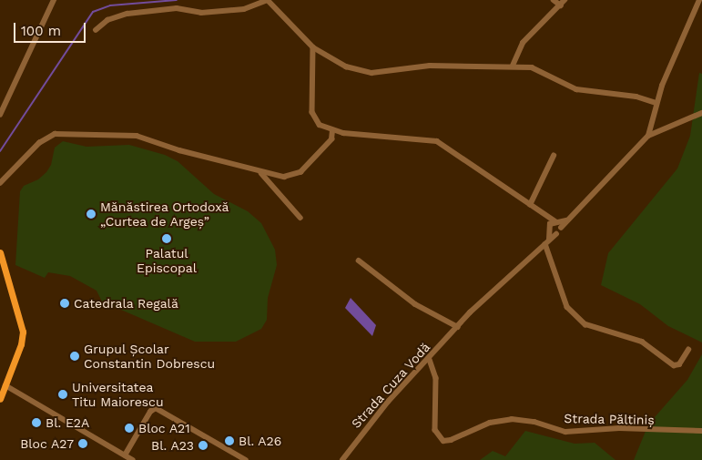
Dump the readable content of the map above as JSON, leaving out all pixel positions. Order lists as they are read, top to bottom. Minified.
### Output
{"streets":{"street":["Strada Cuza Vodă","Strada Păltiniș"]},"crossings":[["Strada Cuza Vodă","Strada Păltiniș"]],"places":["Mănăstirea Ortodoxă „Curtea de Argeș”","Palatul Episcopal","Catedrala Regală","Grupul Școlar Constantin Dobrescu","Universitatea Titu Maiorescu","Bl. E2A","Bloc A21","Bl. A26","Bloc A27","Bl. A23"],"scale_bar":"100 m"}
